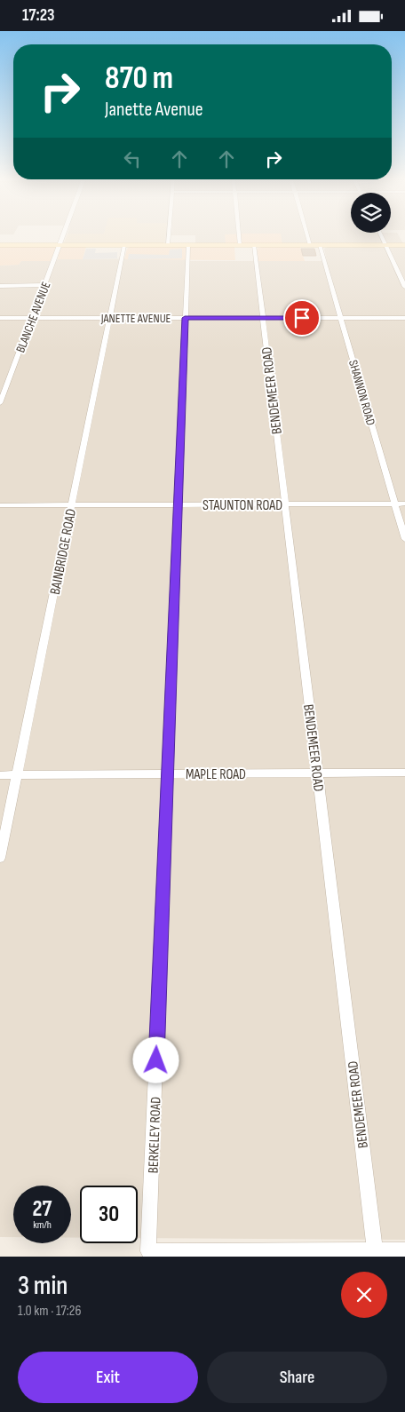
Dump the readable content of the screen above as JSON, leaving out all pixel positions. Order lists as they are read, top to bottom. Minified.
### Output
{"streets":{"street":["BLANCHE AVENUE","JANETTE AVENUE","BENDEMEER ROAD","SHANNON ROAD","STAUNTON ROAD","BAINBRIDGE ROAD","MAPLE ROAD","BERKELEY ROAD"]},"crossings":[["BLANCHE AVENUE","JANETTE AVENUE"],["JANETTE AVENUE","BENDEMEER ROAD"],["JANETTE AVENUE","SHANNON ROAD"],["JANETTE AVENUE","BAINBRIDGE ROAD"],["JANETTE AVENUE","BERKELEY ROAD"],["BENDEMEER ROAD","STAUNTON ROAD"],["BENDEMEER ROAD","MAPLE ROAD"],["BENDEMEER ROAD","BERKELEY ROAD"],["SHANNON ROAD","STAUNTON ROAD"],["STAUNTON ROAD","BAINBRIDGE ROAD"],["STAUNTON ROAD","BERKELEY ROAD"],["BAINBRIDGE ROAD","MAPLE ROAD"],["MAPLE ROAD","BERKELEY ROAD"]],"page":{"status":"17:23","turn":["870 m","Janette Avenue"],"speed":"27 km/h","limit":"30","heading":["3 min","1.0 km · 17:26"],"buttons":["Exit","Share"]}}
